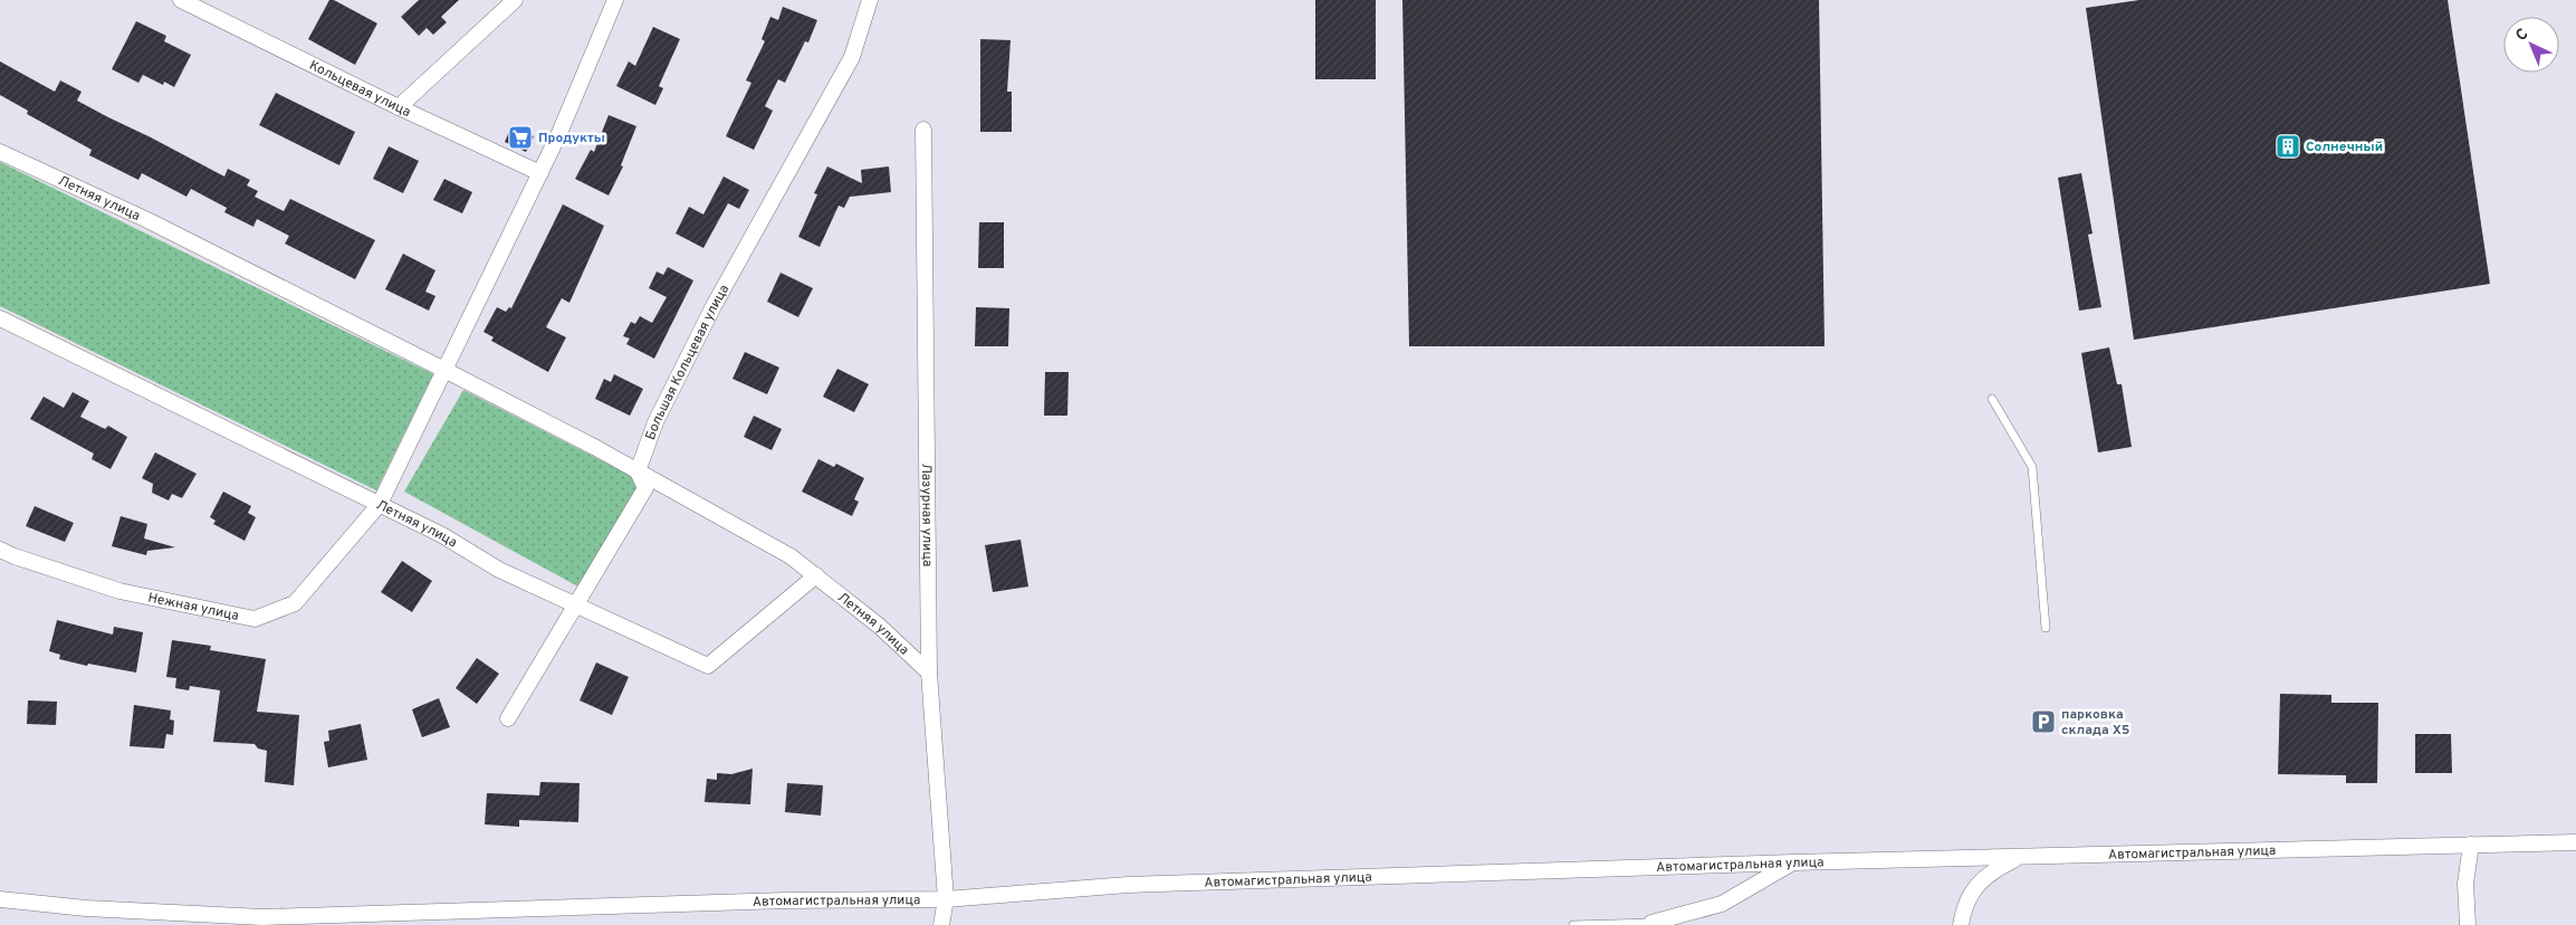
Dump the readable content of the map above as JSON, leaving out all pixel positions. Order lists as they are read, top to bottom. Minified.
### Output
{"streets":{"street":["Кольцевая улица","Летняя улица","Большая Кольцевая улица","Лазурная улица","Нежная улица","Автомагистральная улица"]},"crossings":[["Летняя улица","Большая Кольцевая улица"],["Летняя улица","Лазурная улица"],["Летняя улица","Нежная улица"],["Лазурная улица","Автомагистральная улица"]],"places":{"supermarket":["Продукты"],"building":["Солнечный"],"parking":["парковка склада X5"]},"north":"top left"}
